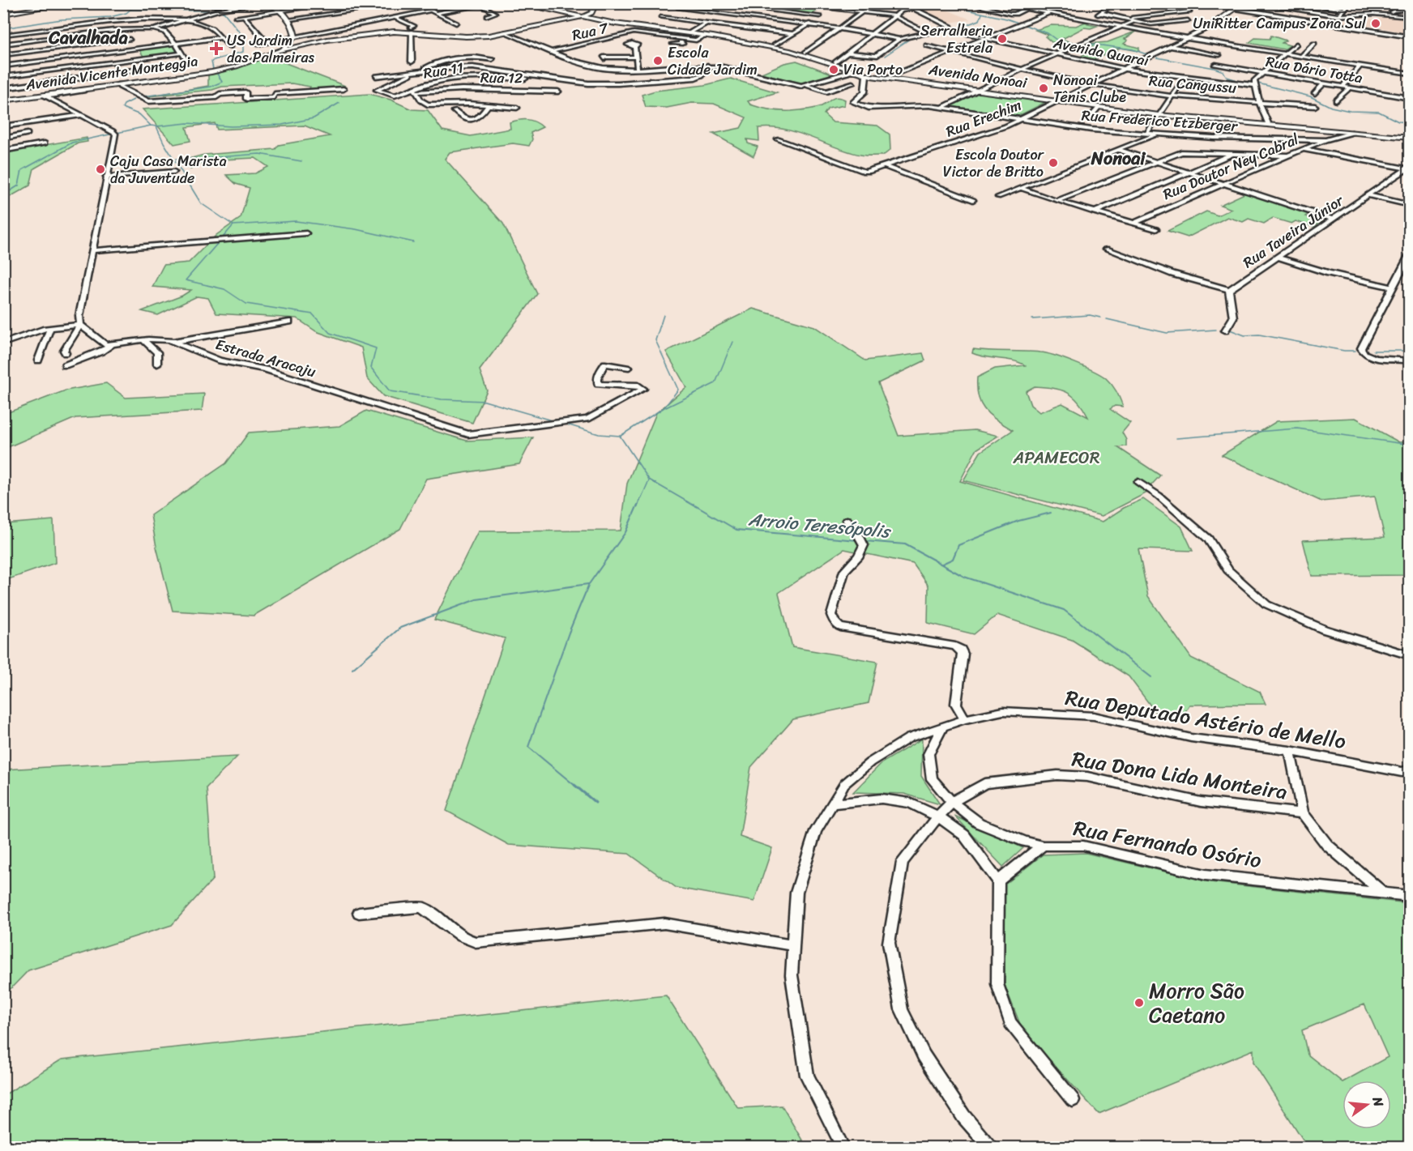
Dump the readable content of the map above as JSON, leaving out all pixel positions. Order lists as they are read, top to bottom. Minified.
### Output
{"streets":{"main road":["Avenida Vicente Monteggia","Avenida Nonoai"],"street":["Rua 7","Avenida Quaraí","Rua Dário Totta","Rua 11","Rua 12","Rua Cangussu","Rua Erechim","Rua Frederico Etzberger","Rua Doutor Ney Cabral","Rua Taveira Júnior","Estrada Aracaju","Rua Deputado Astério de Mello","Rua Dona Lida Monteira","Rua Fernando Osório"]},"crossings":[["Rua 7","Avenida Nonoai"],["Avenida Quaraí","Rua Erechim"],["Rua 11","Rua 12"],["Avenida Vicente Monteggia","Avenida Nonoai"],["Avenida Nonoai","Rua Erechim"],["Avenida Nonoai","Rua Frederico Etzberger"],["Avenida Nonoai","Rua Doutor Ney Cabral"],["Rua Cangussu","Rua Erechim"],["Rua Erechim","Rua Frederico Etzberger"],["Rua Frederico Etzberger","Rua Doutor Ney Cabral"],["Rua Deputado Astério de Mello","Rua Fernando Osório"],["Rua Dona Lida Monteira","Rua Fernando Osório"]],"districts":["Cavalhada","Nonoai"],"water":["Arroio Teresópolis"],"parks":["APAMECOR"],"places":{"other":["UniRitter Campus Zona Sul","Serralheria Estrela","Escola Cidade Jardim","Via Porto","Nonoai Tênis Clube","Escola Doutor Victor de Britto","Caju Casa Marista da Juventude","Morro São Caetano"],"health":["US Jardim das Palmeiras"]},"north":"right"}
